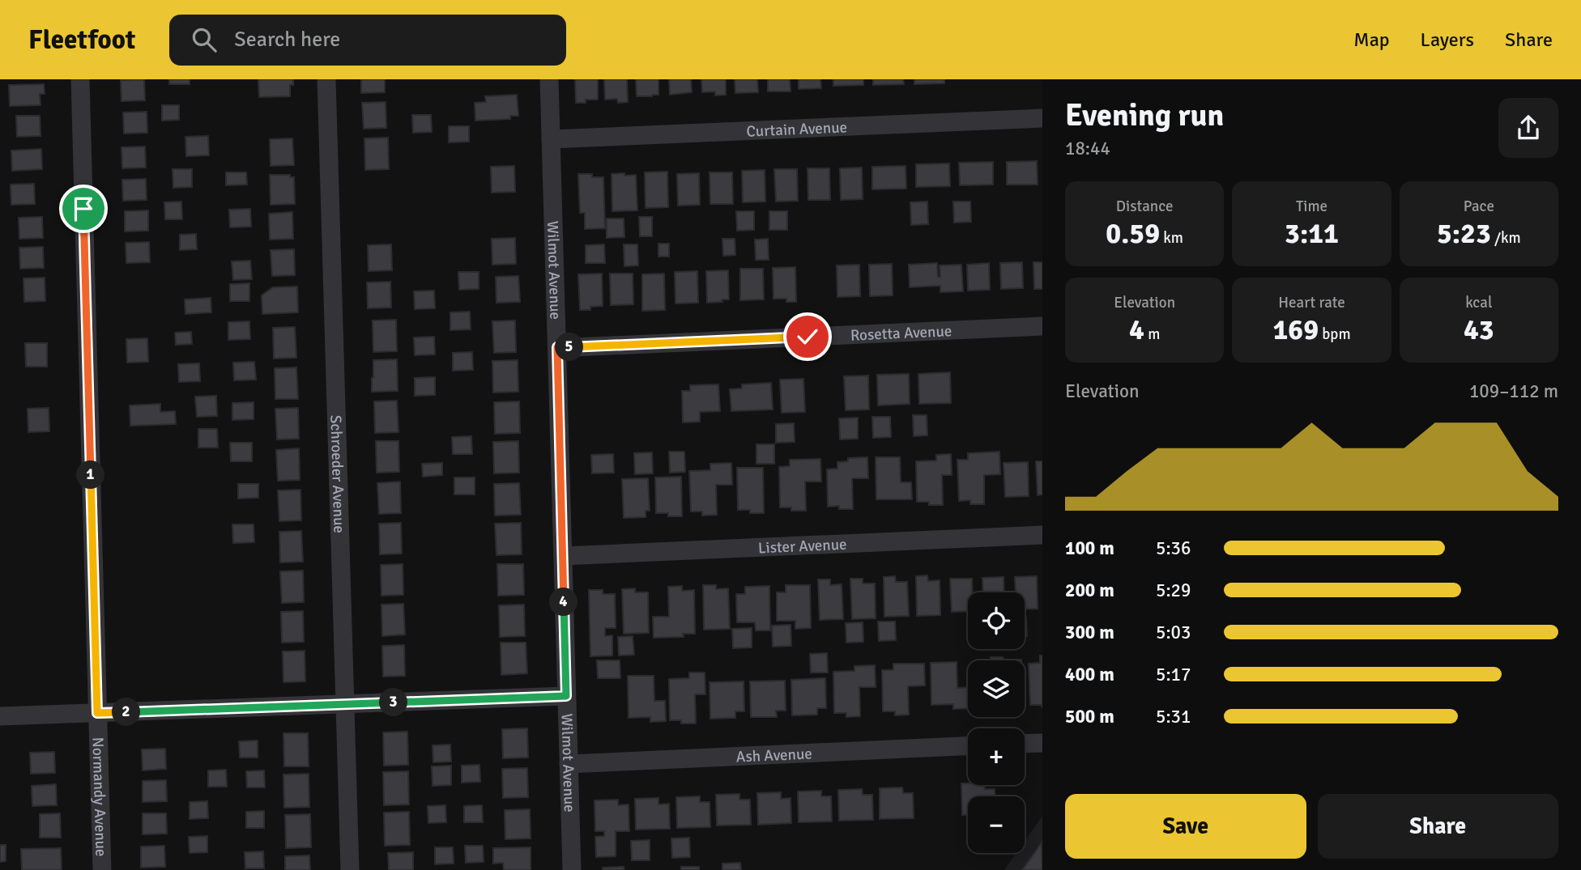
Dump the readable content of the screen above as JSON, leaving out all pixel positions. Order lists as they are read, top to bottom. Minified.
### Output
{"streets":{"street":["Curtain Avenue","Wilmot Avenue","Rosetta Avenue","Schroeder Avenue","Lister Avenue","Ash Avenue","Normandy Avenue"]},"crossings":[["Curtain Avenue","Wilmot Avenue"],["Wilmot Avenue","Rosetta Avenue"],["Wilmot Avenue","Lister Avenue"],["Wilmot Avenue","Ash Avenue"]],"page":{"header":"Fleetfoot","search":"Search here","nav":["Map","Layers","Share"],"heading":["Evening run","18:44"],"stats":[["Distance","0.59 km"],["Time","3:11"],["Pace","5:23 /km"],["Elevation","4 m"],["Heart rate","169 bpm"],["kcal","43"]],"pins":["5","1","4","3","2"],"chart":["Elevation","109–112 m"],"list":[{"name":"100 m","note":"5:36"},{"name":"200 m","note":"5:29"},{"name":"300 m","note":"5:03"},{"name":"400 m","note":"5:17"},{"name":"500 m","note":"5:31"}],"map_buttons":["+","−"],"buttons":["Save","Share"]}}
